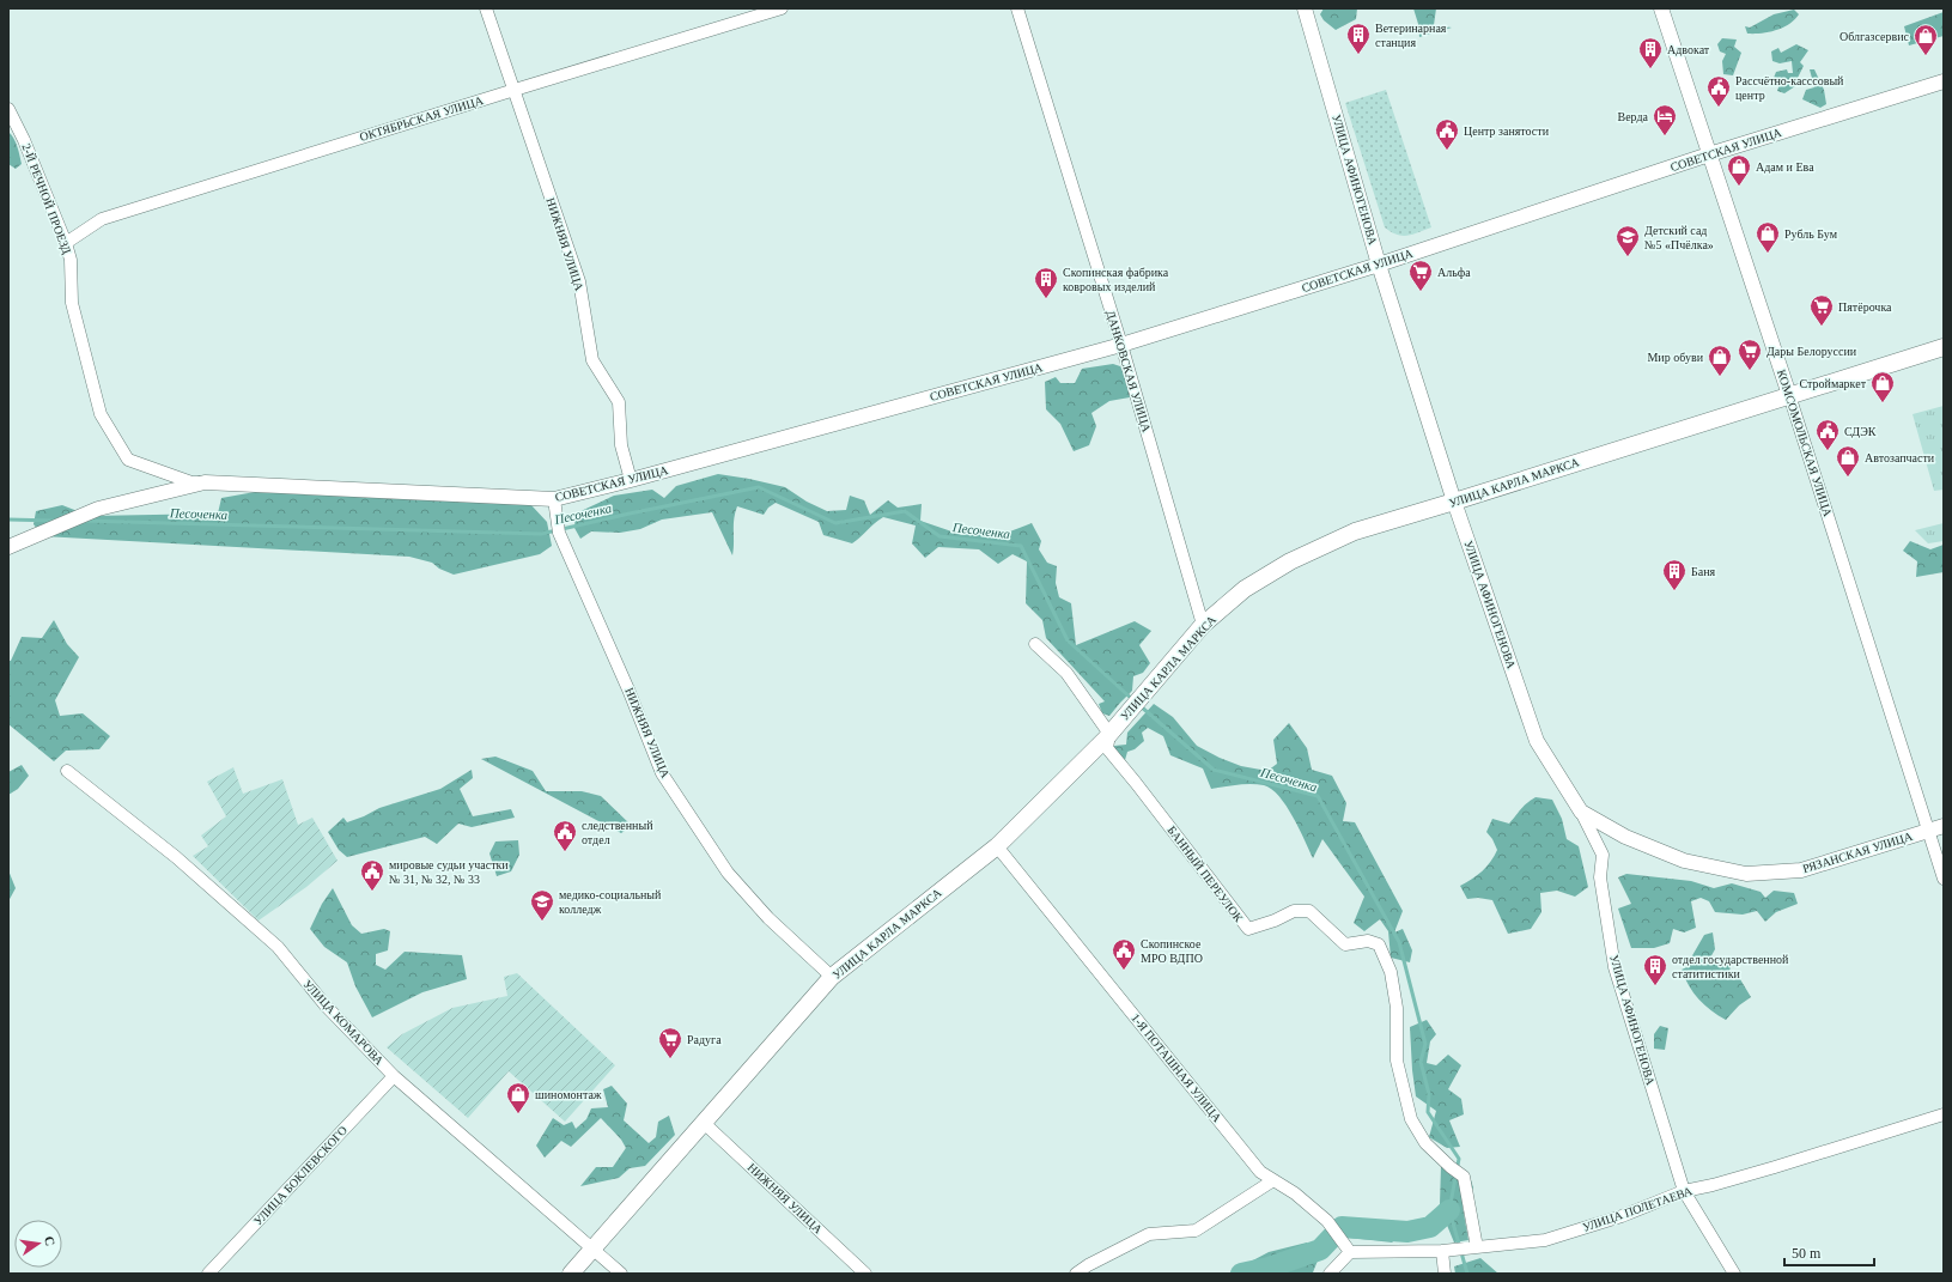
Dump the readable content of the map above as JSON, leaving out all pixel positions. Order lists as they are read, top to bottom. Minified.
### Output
{"streets":{"main road":["УЛИЦА КАРЛА МАРКСА"],"street":["ОКТЯБРЬСКАЯ УЛИЦА","СОВЕТСКАЯ УЛИЦА","УЛИЦА АФИНОГЕНОВА","2-Й РЕЧНОЙ ПРОЕЗД","НИЖНЯЯ УЛИЦА","ДАНКОВСКАЯ УЛИЦА","КОМСОМОЛЬСКАЯ УЛИЦА","РЯЗАНСКАЯ УЛИЦА","БАННЫЙ ПЕРЕУЛОК","УЛИЦА КОМАРОВА","1-Я ПОТАШНАЯ УЛИЦА","УЛИЦА БОКЛЕВСКОГО","УЛИЦА ПОЛЕТАЕВА"]},"crossings":[["ОКТЯБРЬСКАЯ УЛИЦА","2-Й РЕЧНОЙ ПРОЕЗД"],["ОКТЯБРЬСКАЯ УЛИЦА","НИЖНЯЯ УЛИЦА"],["СОВЕТСКАЯ УЛИЦА","УЛИЦА АФИНОГЕНОВА"],["СОВЕТСКАЯ УЛИЦА","2-Й РЕЧНОЙ ПРОЕЗД"],["СОВЕТСКАЯ УЛИЦА","НИЖНЯЯ УЛИЦА"],["СОВЕТСКАЯ УЛИЦА","ДАНКОВСКАЯ УЛИЦА"],["СОВЕТСКАЯ УЛИЦА","КОМСОМОЛЬСКАЯ УЛИЦА"],["УЛИЦА АФИНОГЕНОВА","УЛИЦА КАРЛА МАРКСА"],["УЛИЦА АФИНОГЕНОВА","РЯЗАНСКАЯ УЛИЦА"],["УЛИЦА АФИНОГЕНОВА","УЛИЦА ПОЛЕТАЕВА"],["НИЖНЯЯ УЛИЦА","УЛИЦА КАРЛА МАРКСА"],["ДАНКОВСКАЯ УЛИЦА","УЛИЦА КАРЛА МАРКСА"],["КОМСОМОЛЬСКАЯ УЛИЦА","УЛИЦА КАРЛА МАРКСА"],["КОМСОМОЛЬСКАЯ УЛИЦА","РЯЗАНСКАЯ УЛИЦА"],["УЛИЦА КАРЛА МАРКСА","БАННЫЙ ПЕРЕУЛОК"],["УЛИЦА КАРЛА МАРКСА","УЛИЦА КОМАРОВА"],["УЛИЦА КАРЛА МАРКСА","1-Я ПОТАШНАЯ УЛИЦА"],["БАННЫЙ ПЕРЕУЛОК","УЛИЦА ПОЛЕТАЕВА"],["УЛИЦА КОМАРОВА","УЛИЦА БОКЛЕВСКОГО"],["1-Я ПОТАШНАЯ УЛИЦА","УЛИЦА ПОЛЕТАЕВА"]],"water":["Песоченка"],"places":{"building":["Ветеринарная станция","Адвокат","Скопинская фабрика ковровых изделий","Баня","отдел государственной статитистики"],"shop":["Облгазсервис","Адам и Ева","Рубль Бум","Мир обуви","Строймаркет","Автозапчасти","шиномонтаж"],"public building":["Рассчётно-касссовый центр","Центр занятости","СДЭК","следственный отдел","мировые судьи участки № 31, № 32, № 33","Скопинское МРО ВДПО"],"hotel":["Верда"],"school or university":["Детский сад №5 «Пчёлка»","медико-социальный колледж"],"supermarket":["Альфа","Пятёрочка","Дары Белоруссии","Радуга"]},"scale_bar":"50 m","north":"right"}
